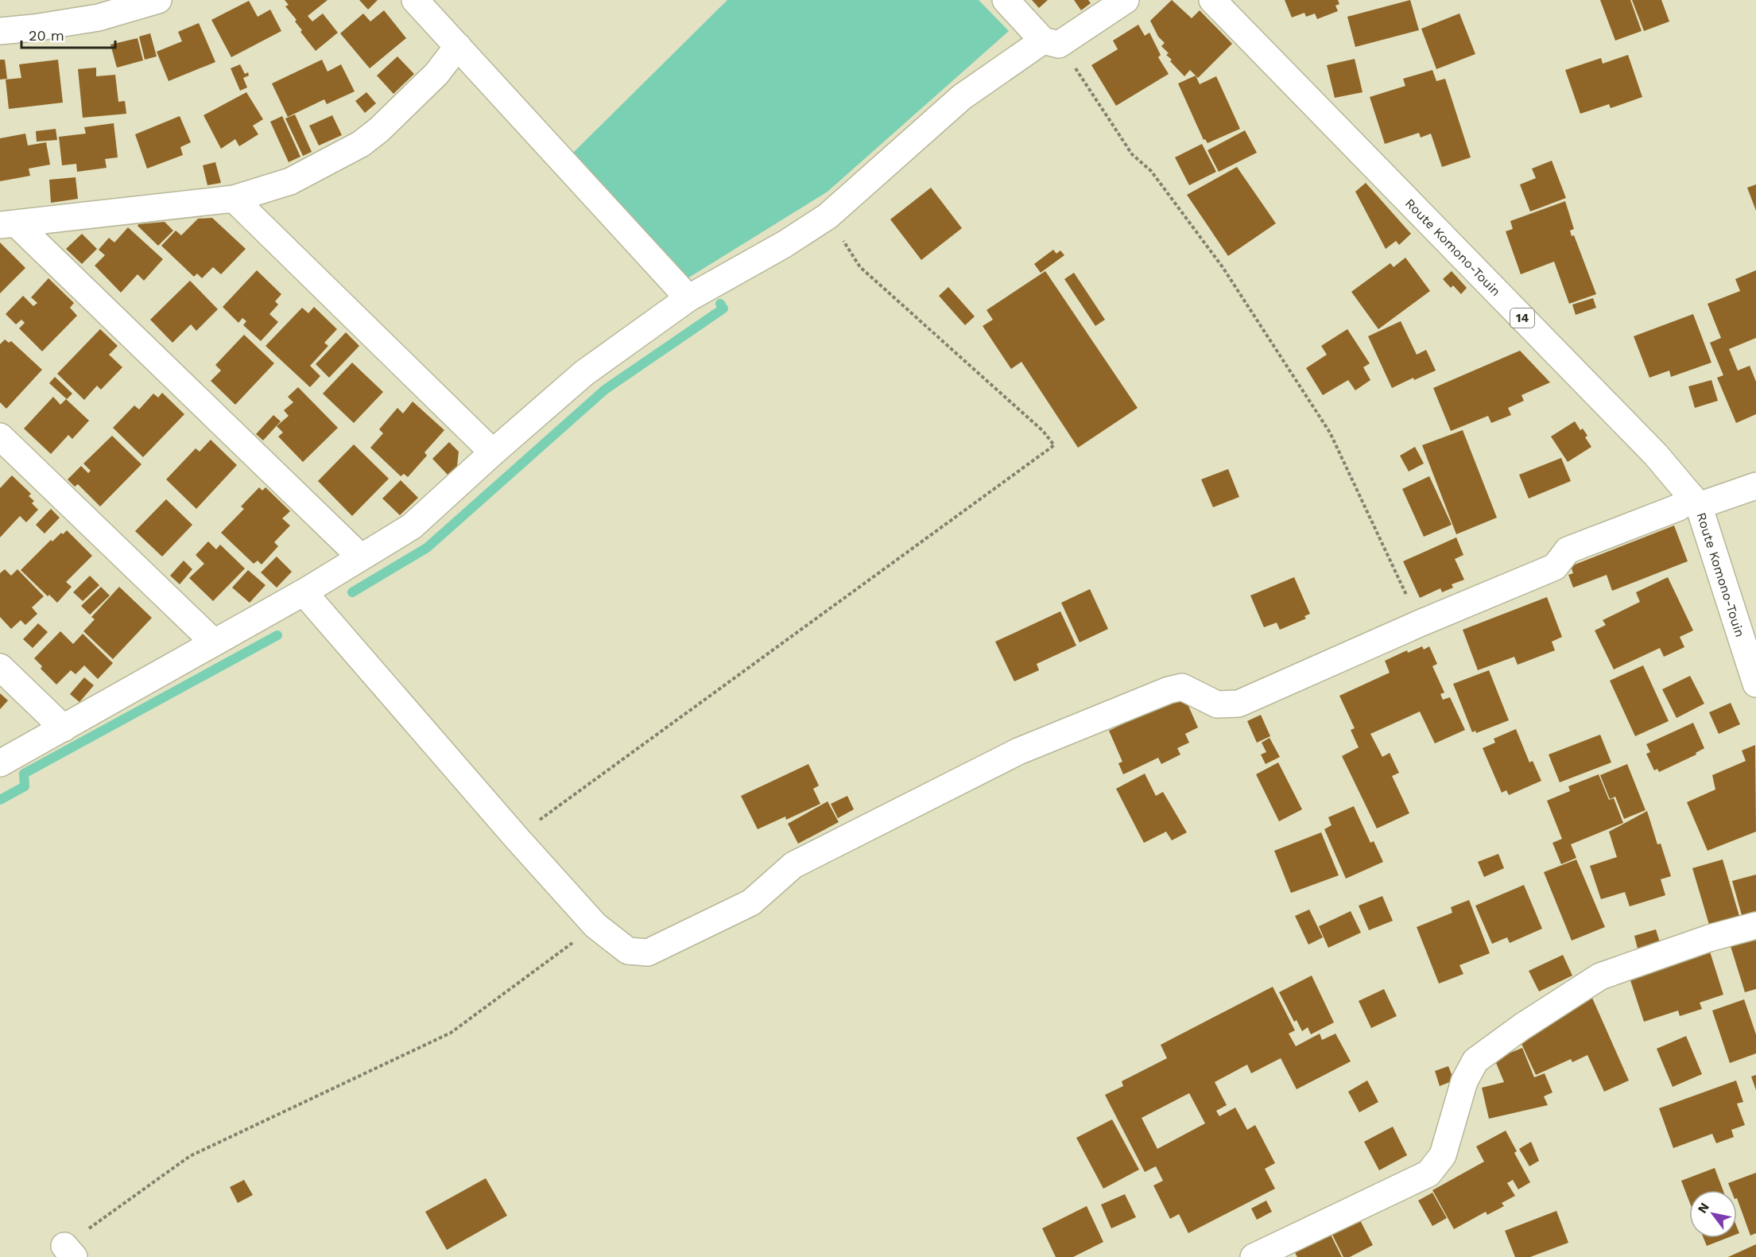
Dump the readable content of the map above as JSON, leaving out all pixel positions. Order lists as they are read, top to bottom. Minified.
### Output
{"streets":{"street":["Route Komono-Touin","14"]},"scale_bar":"20 m","north":"top left"}
